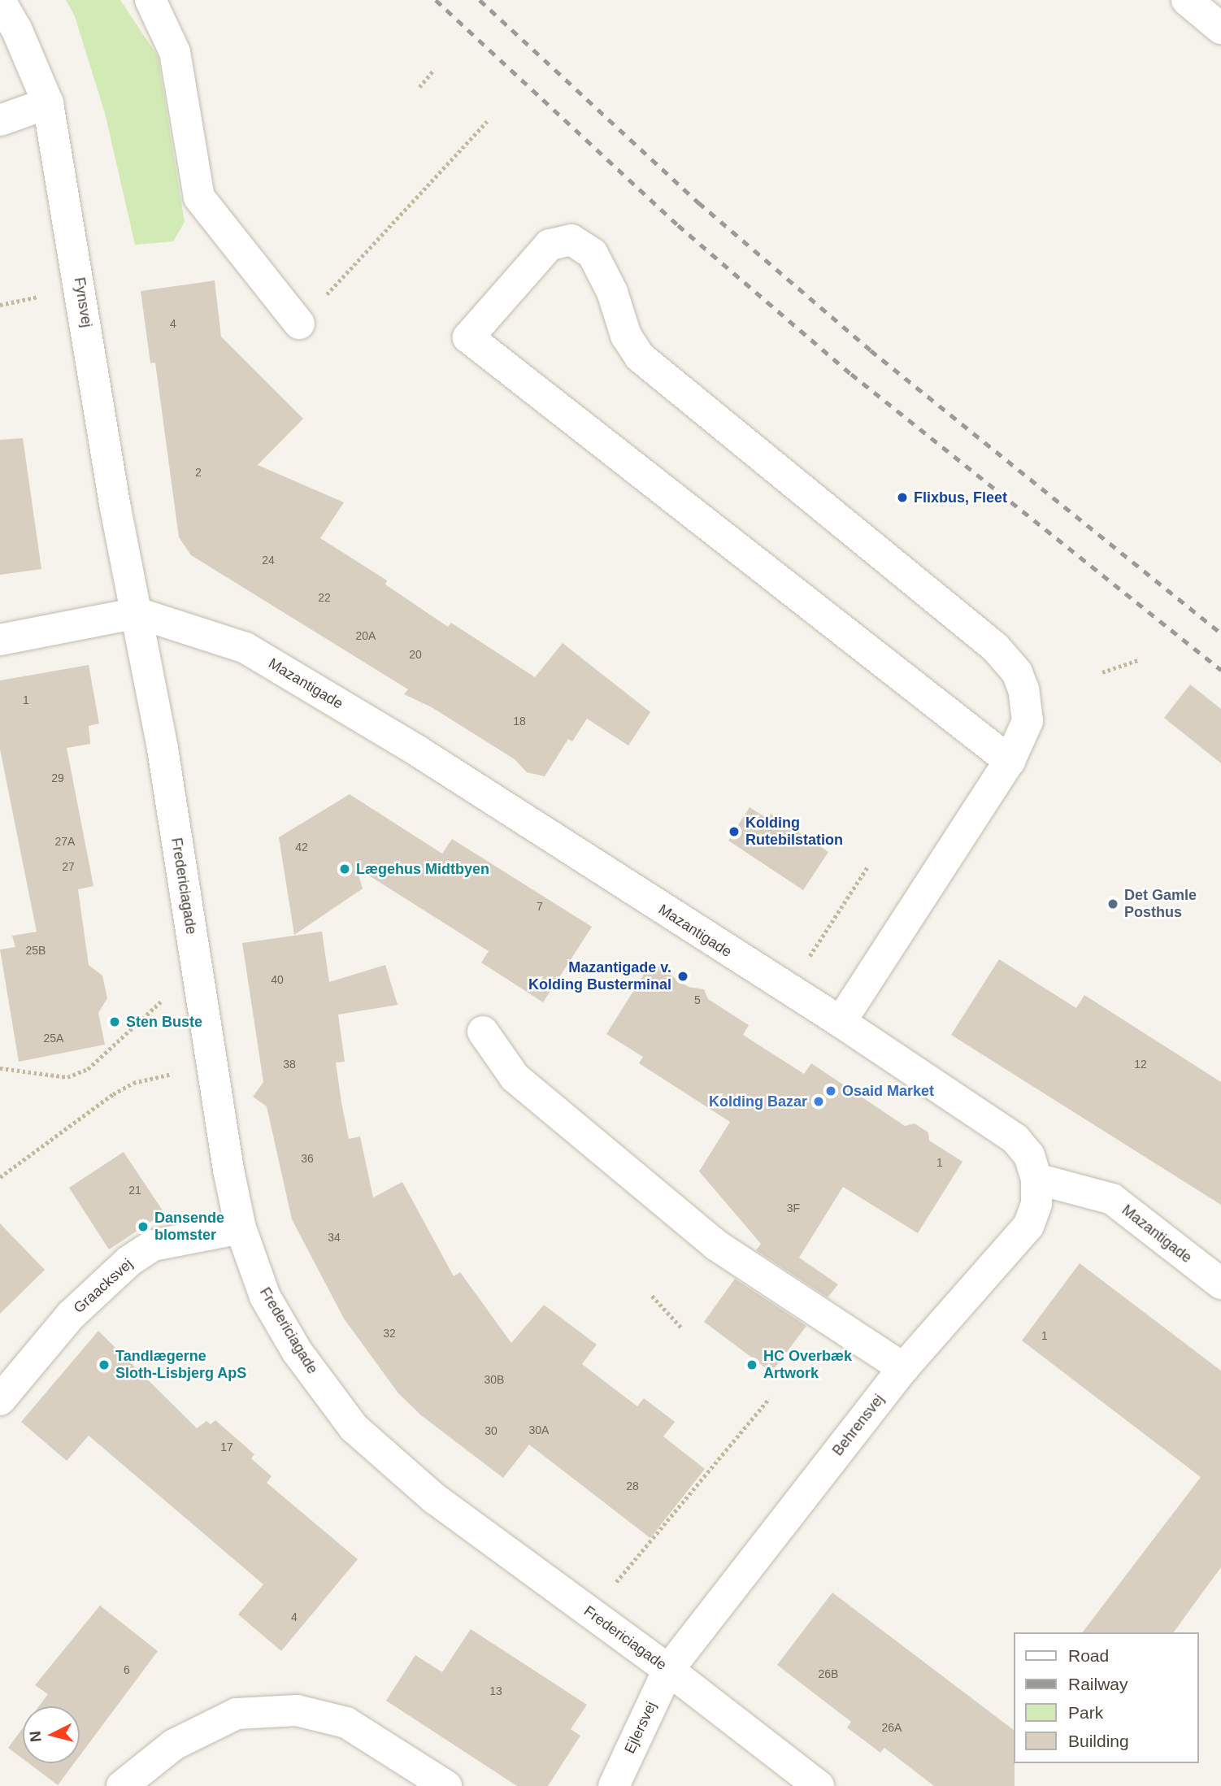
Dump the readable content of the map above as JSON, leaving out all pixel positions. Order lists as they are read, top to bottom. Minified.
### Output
{"streets":{"street":["Fynsvej","Mazantigade","Fredericiagade","Graacksvej","Behrensvej","Ejlersvej"]},"crossings":[["Fynsvej","Mazantigade"],["Fynsvej","Fredericiagade"],["Mazantigade","Fredericiagade"],["Mazantigade","Behrensvej"],["Fredericiagade","Graacksvej"],["Fredericiagade","Behrensvej"],["Fredericiagade","Ejlersvej"],["Behrensvej","Ejlersvej"]],"places":["Flixbus, Fleet","Kolding Rutebilstation","Lægehus Midtbyen","Det Gamle Posthus","Mazantigade v. Kolding Busterminal","Sten Buste","Osaid Market","Kolding Bazar","Dansende blomster","Tandlægerne Sloth-Lisbjerg ApS","HC Overbæk Artwork"],"house_numbers":["4","2","24","22","20A","20","1","18","29","27A","42","27","7","25B","40","5","25A","38","12","36","1","21","3F","34","32","1","30B","30A","30","17","28","4","6","26B","13","26A"],"legend":["Road","Railway","Park","Building"],"north":"left"}
